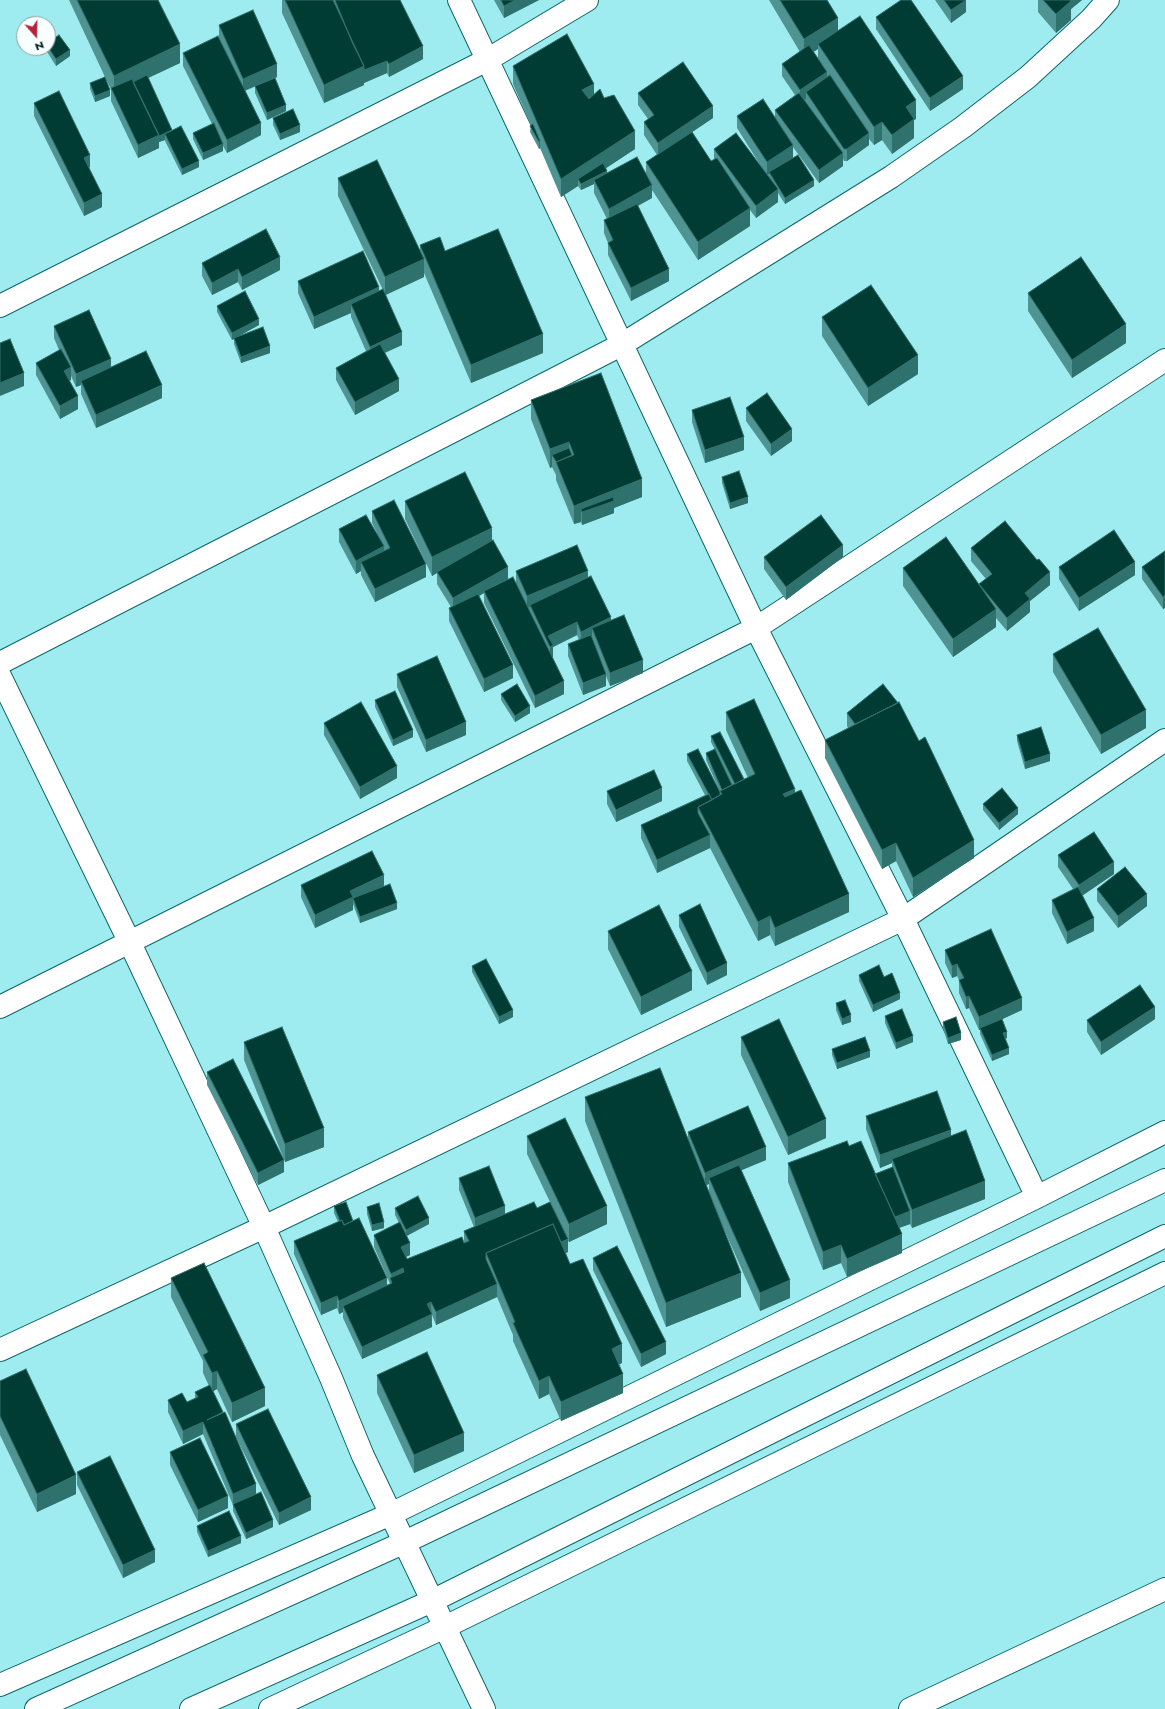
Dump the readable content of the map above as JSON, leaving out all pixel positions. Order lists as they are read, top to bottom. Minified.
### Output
{"north":"bottom"}
